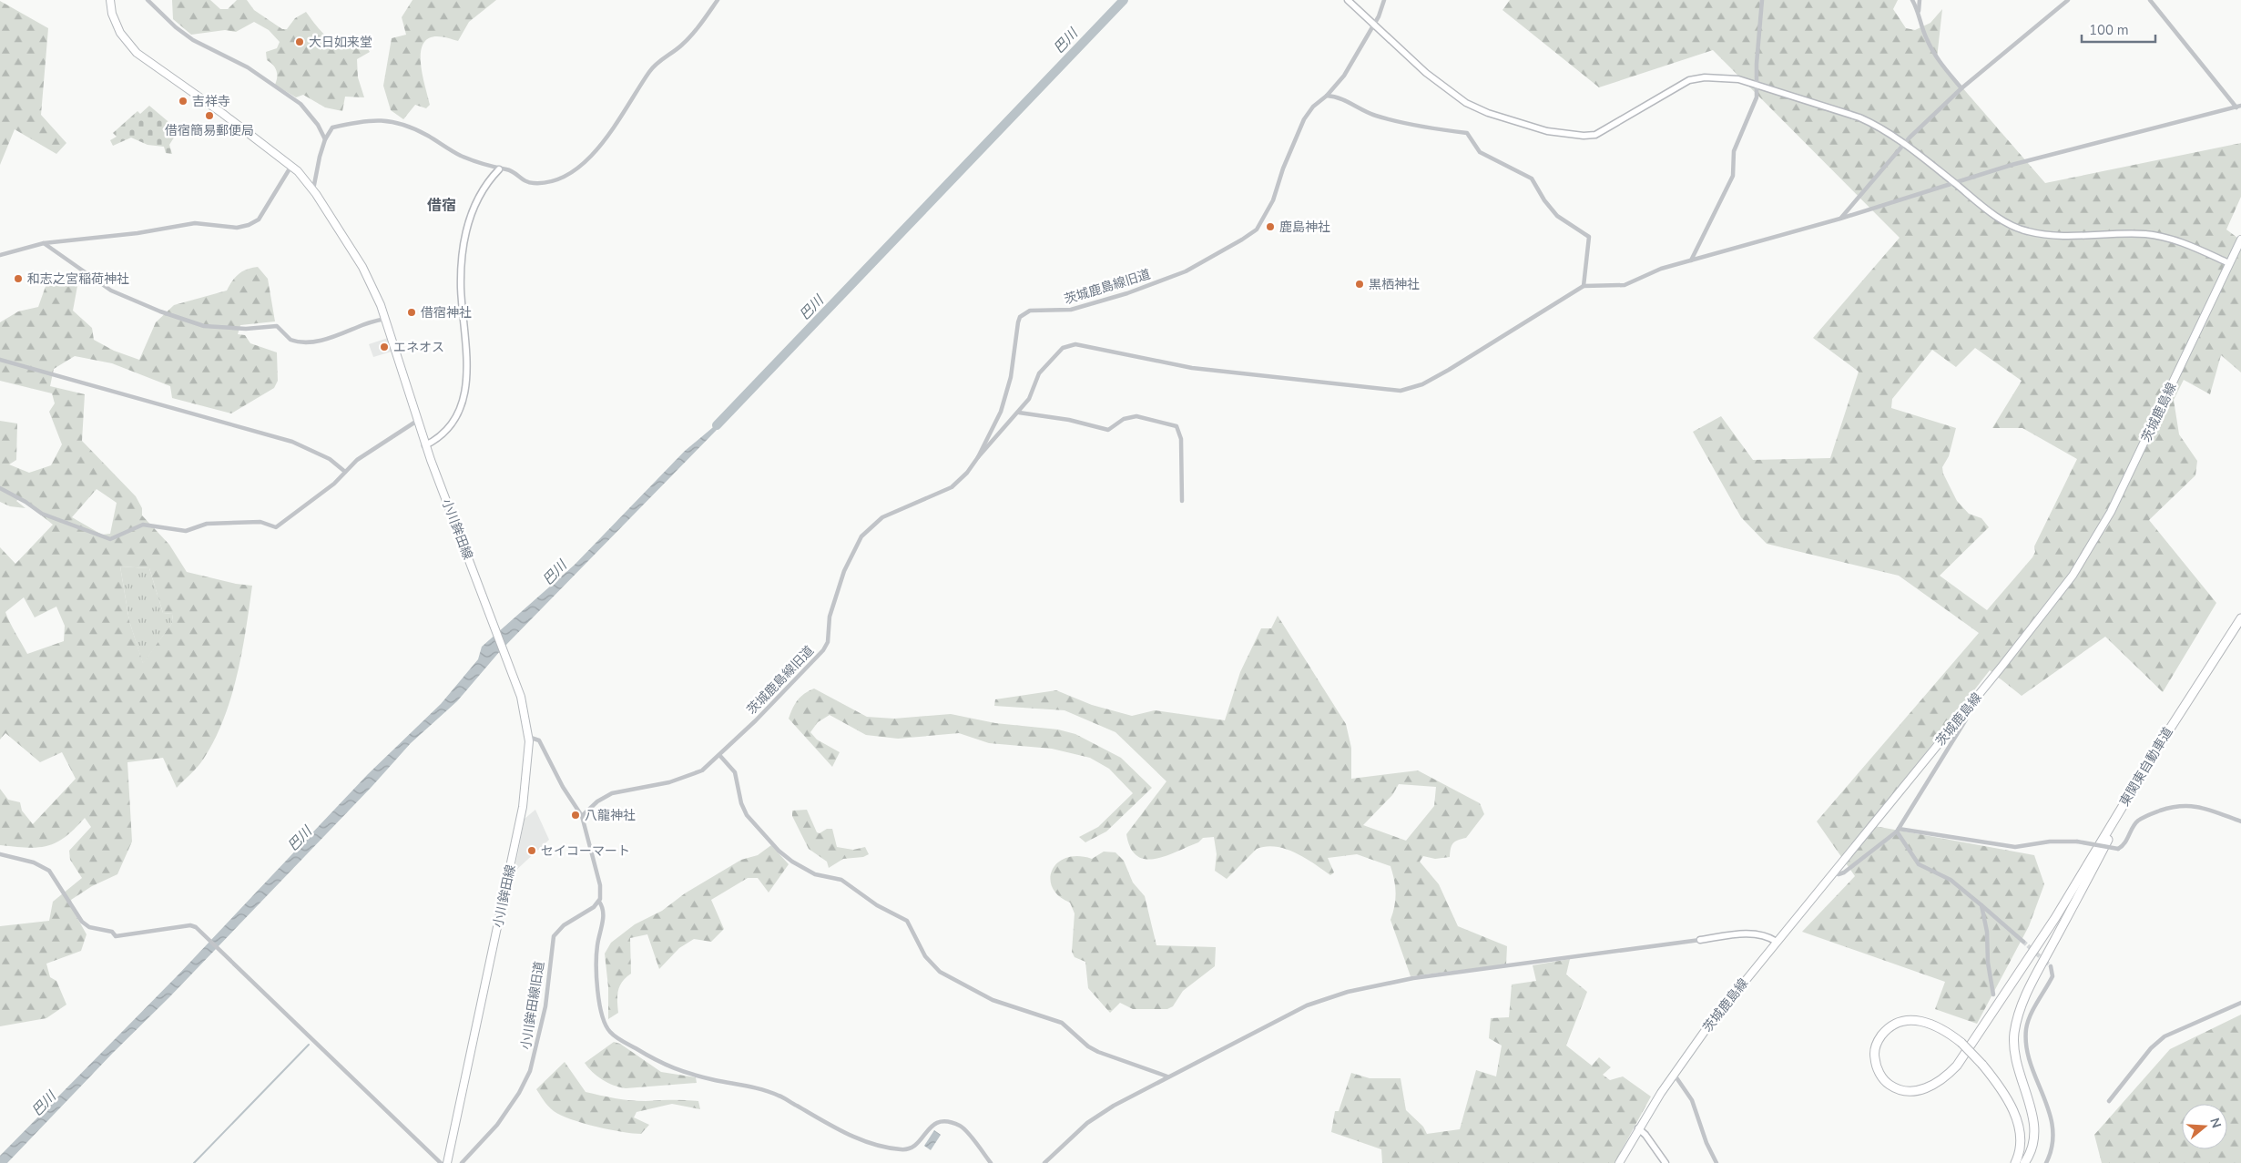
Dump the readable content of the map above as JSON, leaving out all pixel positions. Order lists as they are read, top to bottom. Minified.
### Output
{"streets":{"highway":["東関東自動車道"],"main road":["茨城鹿島線","小川鉾田線"],"street":["茨城鹿島線旧道","小川鉾田線旧道"]},"districts":["借宿"],"water":["巴川"],"places":["大日如来堂","吉祥寺","借宿簡易郵便局","鹿島神社","和志之宮稲荷神社","黒栖神社","借宿神社","エネオス","八龍神社","セイコーマート"],"scale_bar":"100 m","north":"right"}
